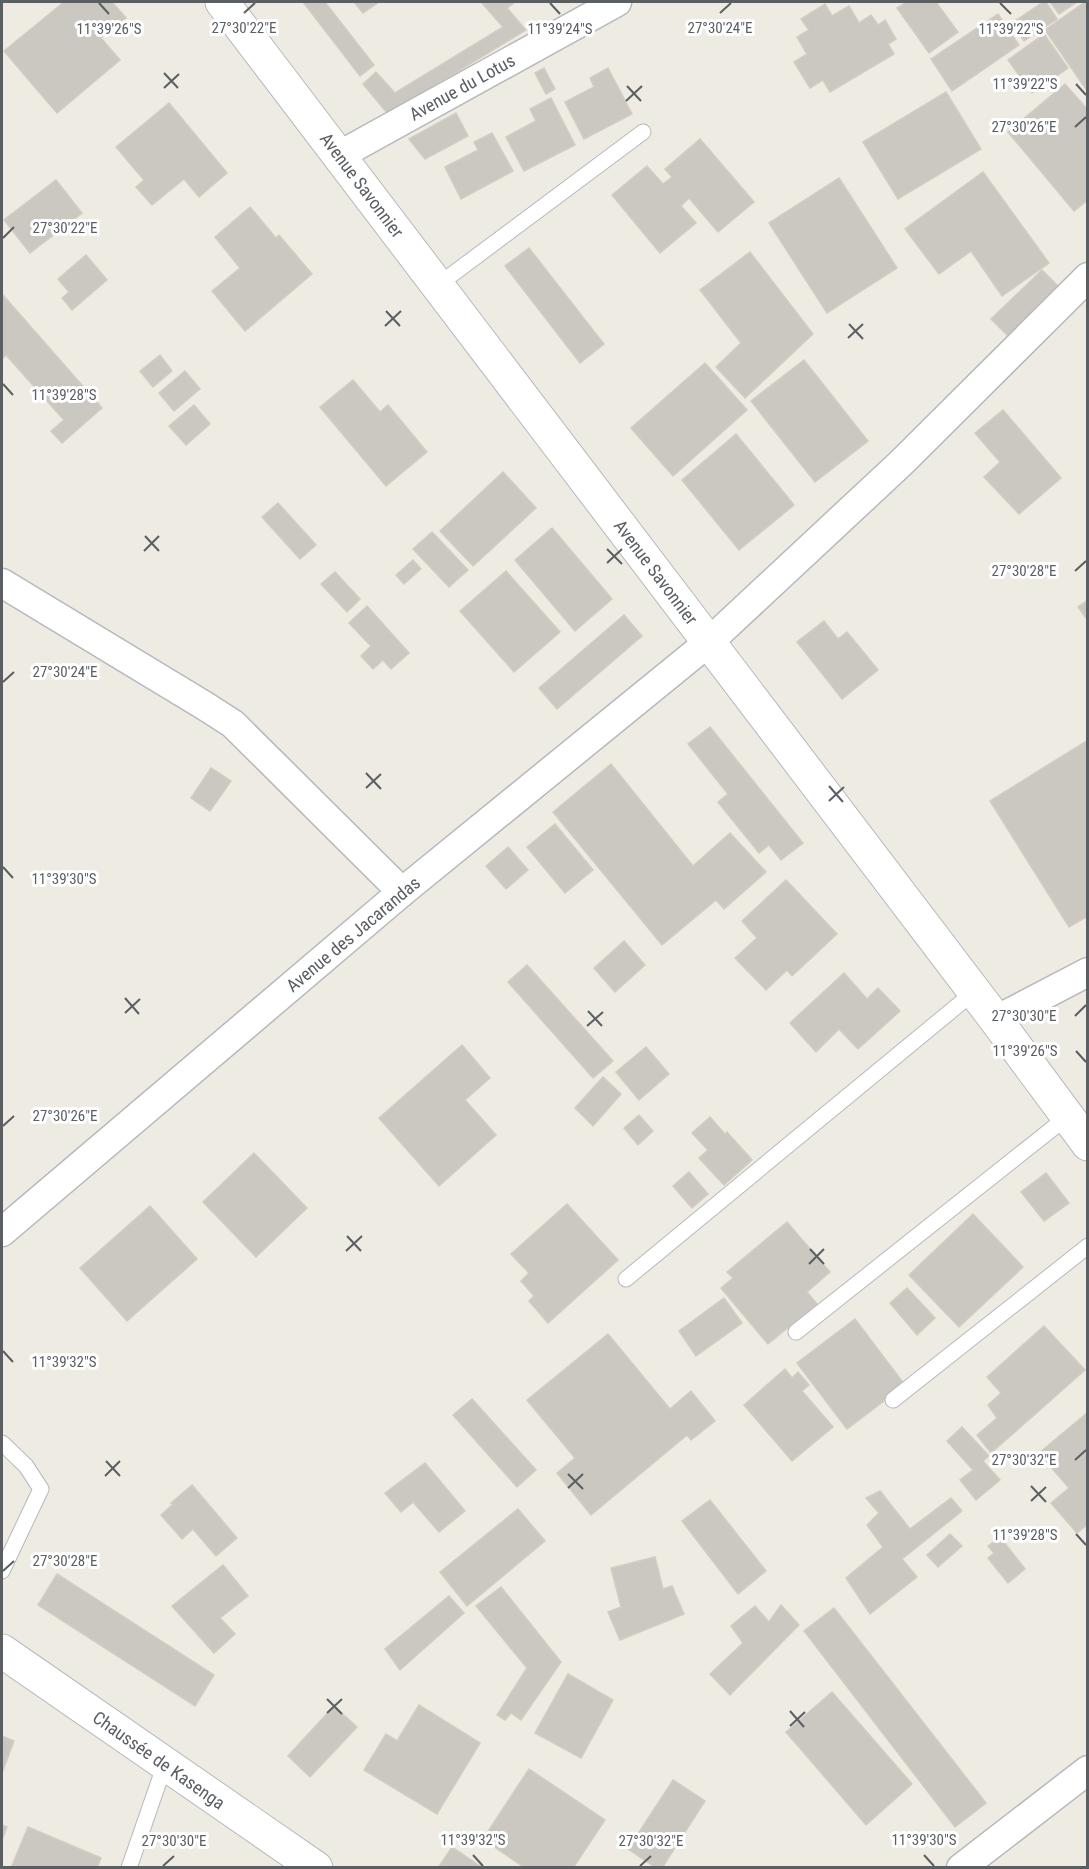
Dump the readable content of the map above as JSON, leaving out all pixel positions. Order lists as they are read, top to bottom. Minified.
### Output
{"streets":{"street":["Avenue du Lotus","Avenue Savonnier","Avenue des Jacarandas","Chaussée de Kasenga"]},"crossings":[["Avenue du Lotus","Avenue Savonnier"],["Avenue Savonnier","Avenue des Jacarandas"]],"coordinates":["27°30'22\"E","27°30'24\"E","11°39'26\"S","11°39'24\"S","11°39'22\"S","27°30'26\"E","11°39'28\"S","27°30'28\"E","11°39'30\"S","27°30'30\"E","11°39'32\"S","27°30'32\"E"]}
